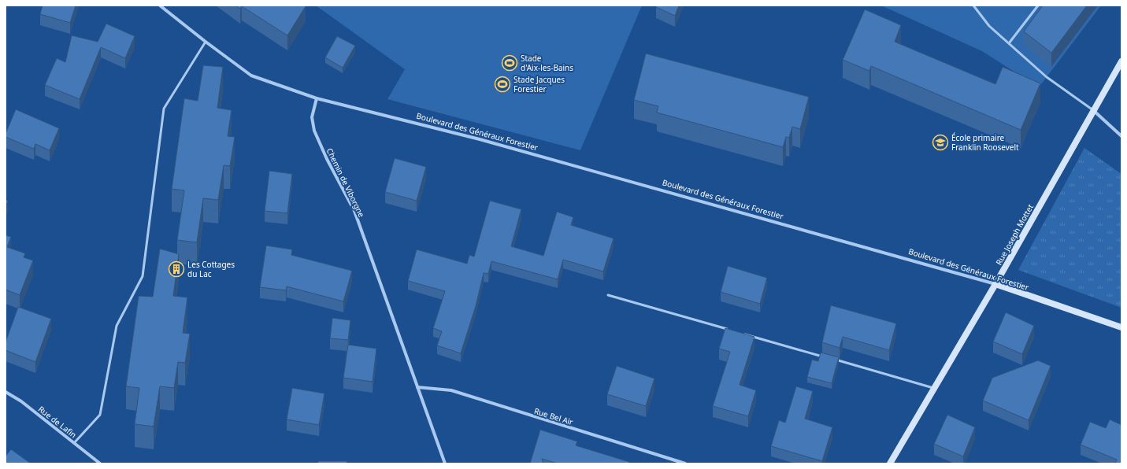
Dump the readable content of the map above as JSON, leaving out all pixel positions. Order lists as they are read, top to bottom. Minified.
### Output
{"streets":{"street":["Boulevard des Généraux Forestier","Chemin de Viborgne","Rue Joseph Mottet","Rue Bel Air","Rue de Lafin"]},"crossings":[["Boulevard des Généraux Forestier","Chemin de Viborgne"],["Boulevard des Généraux Forestier","Rue Joseph Mottet"],["Chemin de Viborgne","Rue Bel Air"]],"places":{"sports":["Stade d'Aix-les-Bains","Stade Jacques Forestier"],"school or university":["École primaire Franklin Roosevelt"],"building":["Les Cottages du Lac"]}}
